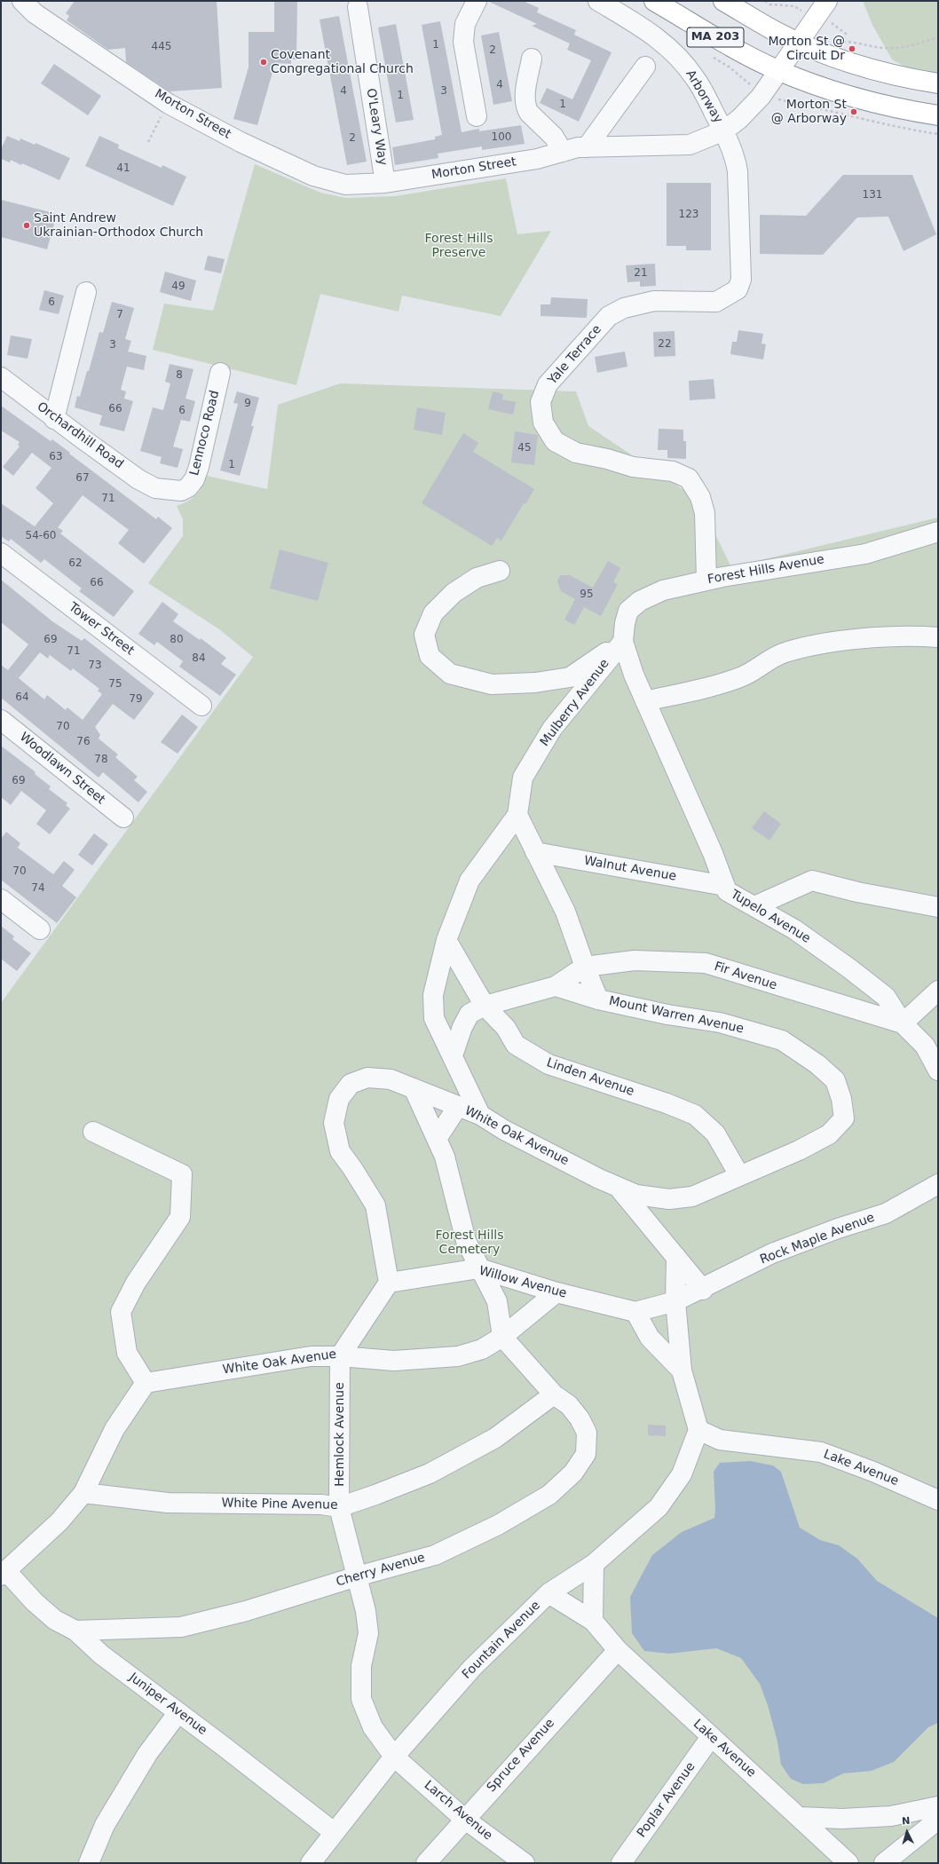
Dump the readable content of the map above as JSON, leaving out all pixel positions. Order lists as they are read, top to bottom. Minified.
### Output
{"streets":{"main road":["MA 203"],"street":["Arborway","Morton Street","O'Leary Way","Yale Terrace","Lennoco Road","Orchardhill Road","Forest Hills Avenue","Tower Street","Mulberry Avenue","Woodlawn Street","Walnut Avenue","Tupelo Avenue","Fir Avenue","Mount Warren Avenue","Linden Avenue","White Oak Avenue","Rock Maple Avenue","Willow Avenue","Hemlock Avenue","Lake Avenue","White Pine Avenue","Cherry Avenue","Fountain Avenue","Juniper Avenue","Spruce Avenue","Poplar Avenue","Larch Avenue"]},"crossings":[["MA 203","Morton Street"],["Arborway","Morton Street"],["Arborway","Yale Terrace"],["Morton Street","O'Leary Way"],["Morton Street","Yale Terrace"],["Yale Terrace","Forest Hills Avenue"],["Lennoco Road","Orchardhill Road"],["Forest Hills Avenue","Mulberry Avenue"],["Forest Hills Avenue","Tupelo Avenue"],["Mulberry Avenue","Tupelo Avenue"],["Mulberry Avenue","Mount Warren Avenue"],["Mulberry Avenue","Linden Avenue"],["Mulberry Avenue","White Oak Avenue"],["Walnut Avenue","Tupelo Avenue"],["Walnut Avenue","Mount Warren Avenue"],["Tupelo Avenue","Fir Avenue"],["Fir Avenue","Mount Warren Avenue"],["Mount Warren Avenue","Linden Avenue"],["Mount Warren Avenue","White Oak Avenue"],["White Oak Avenue","Rock Maple Avenue"],["White Oak Avenue","Willow Avenue"],["White Oak Avenue","Hemlock Avenue"],["Rock Maple Avenue","Willow Avenue"],["Hemlock Avenue","White Pine Avenue"],["Hemlock Avenue","Cherry Avenue"],["Hemlock Avenue","Fountain Avenue"],["Hemlock Avenue","Larch Avenue"],["Lake Avenue","Fountain Avenue"],["Lake Avenue","Spruce Avenue"],["Lake Avenue","Poplar Avenue"],["White Pine Avenue","Cherry Avenue"],["Cherry Avenue","Juniper Avenue"],["Fountain Avenue","Juniper Avenue"],["Fountain Avenue","Larch Avenue"],["Spruce Avenue","Larch Avenue"]],"parks":["Forest Hills Preserve","Forest Hills Cemetery"],"places":["Morton St @ Circuit Dr","Covenant Congregational Church","Morton St @ Arborway","Saint Andrew Ukrainian-Orthodox Church"],"house_numbers":["1","445","2","4","4","3","1","1","100","2","41","131","123","21","49","6","7","22","3","8","9","66","6","45","63","1","67","71","54-60","62","66","95","69","80","71","84","73","75","64","79","70","76","78","69","70","74"],"north":"top"}
